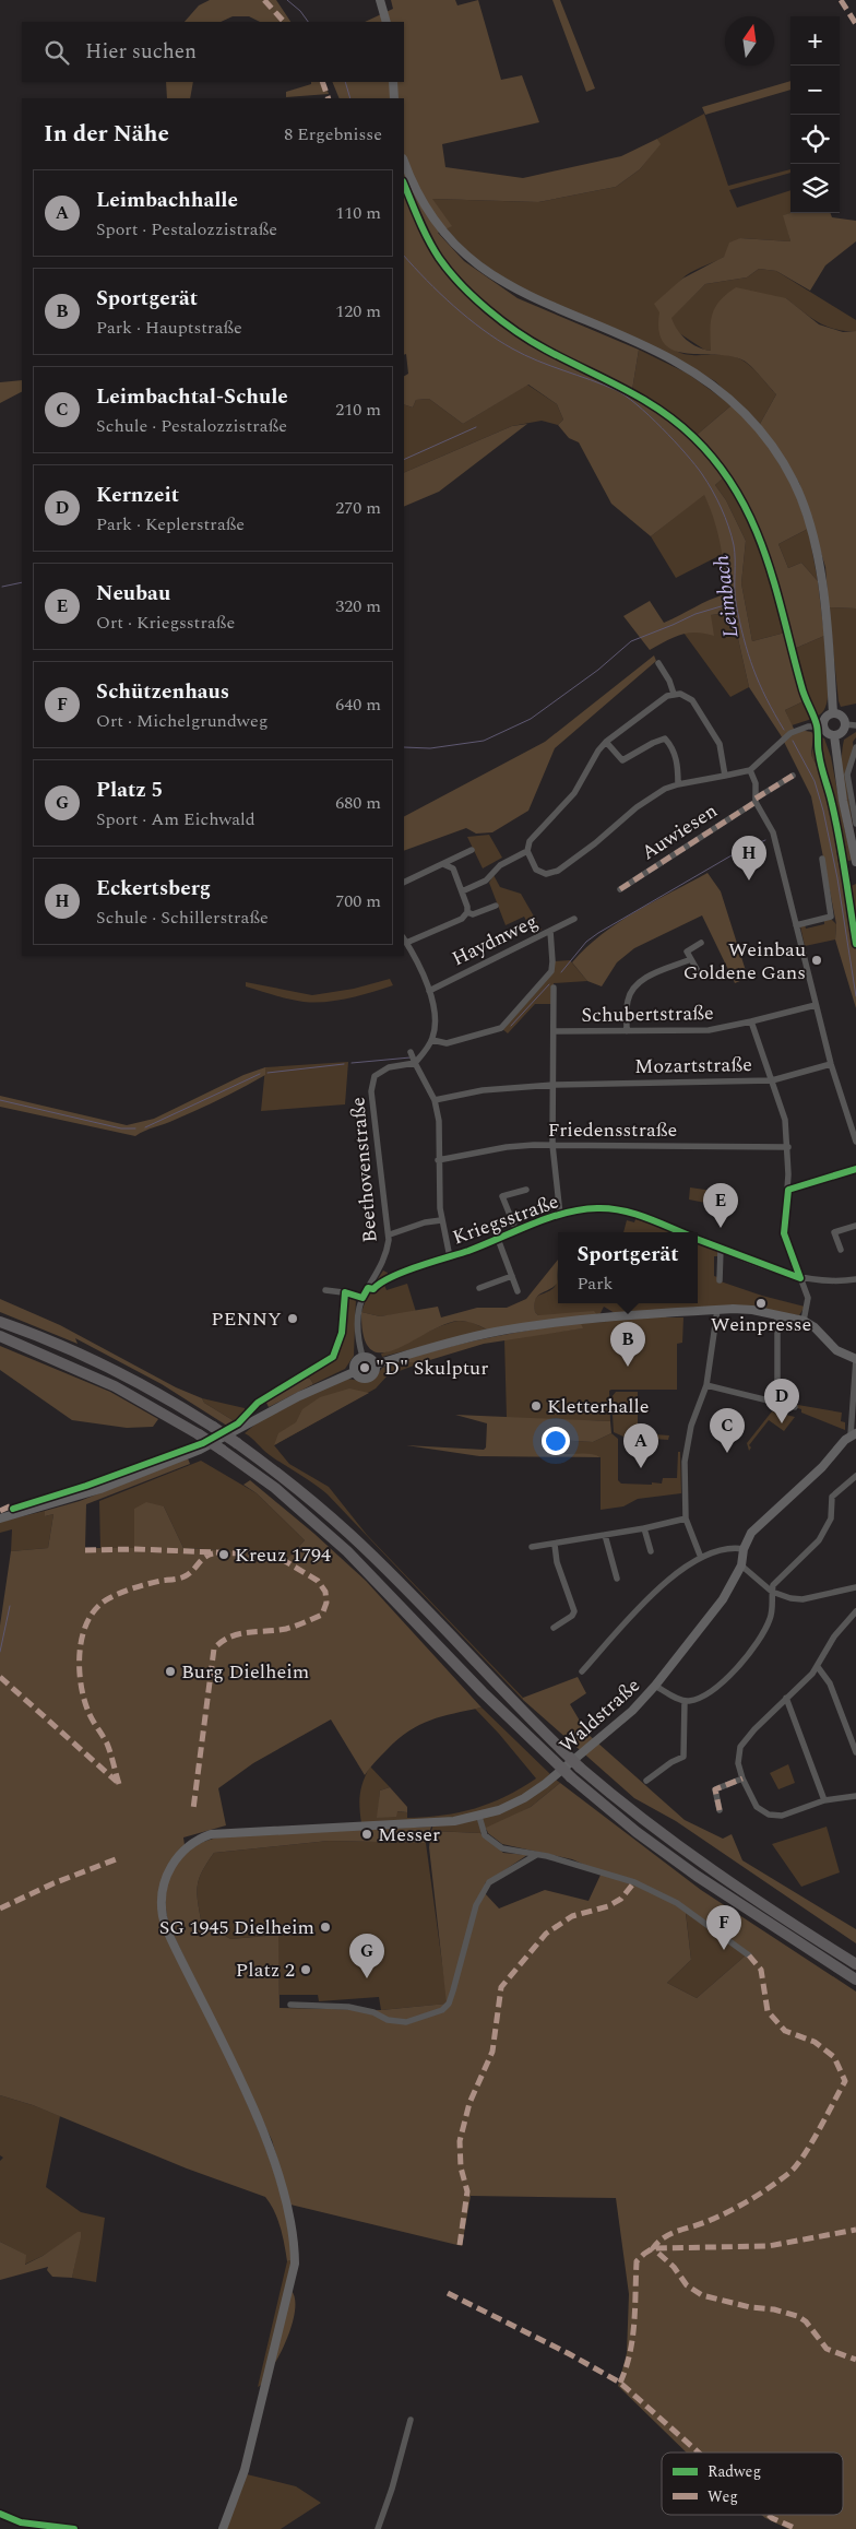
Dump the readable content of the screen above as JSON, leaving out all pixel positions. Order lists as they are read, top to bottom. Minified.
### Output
{"streets":{"street":["Auwiesen","Haydnweg","Schubertstraße","Mozartstraße","Friedensstraße","Beethovenstraße","Kriegsstraße","Waldstraße"]},"water":["Leimbach"],"places":["Weinbau Goldene Gans","Weinpresse","PENNY","\"D\" Skulptur","Kletterhalle","Kreuz 1794","Burg Dielheim","Messer","SG 1945 Dielheim","Platz 2"],"legend":["Radweg","Weg"],"north":"top","page":{"map_buttons":["+","−"],"search":"Hier suchen","heading":["In der Nähe","8 Ergebnisse"],"list":[{"mark":"A","name":"Leimbachhalle","note":"Sport · Pestalozzistraße","value":"110 m"},{"mark":"B","name":"Sportgerät","note":"Park · Hauptstraße","value":"120 m"},{"mark":"C","name":"Leimbachtal-Schule","note":"Schule · Pestalozzistraße","value":"210 m"},{"mark":"D","name":"Kernzeit","note":"Park · Keplerstraße","value":"270 m"},{"mark":"E","name":"Neubau","note":"Ort · Kriegsstraße","value":"320 m"},{"mark":"F","name":"Schützenhaus","note":"Ort · Michelgrundweg","value":"640 m"},{"mark":"G","name":"Platz 5","note":"Sport · Am Eichwald","value":"680 m"},{"mark":"H","name":"Eckertsberg","note":"Schule · Schillerstraße","value":"700 m"}],"pins":["H","E","B","D","C","A","F","G"],"popup":["Sportgerät","Park"]}}
